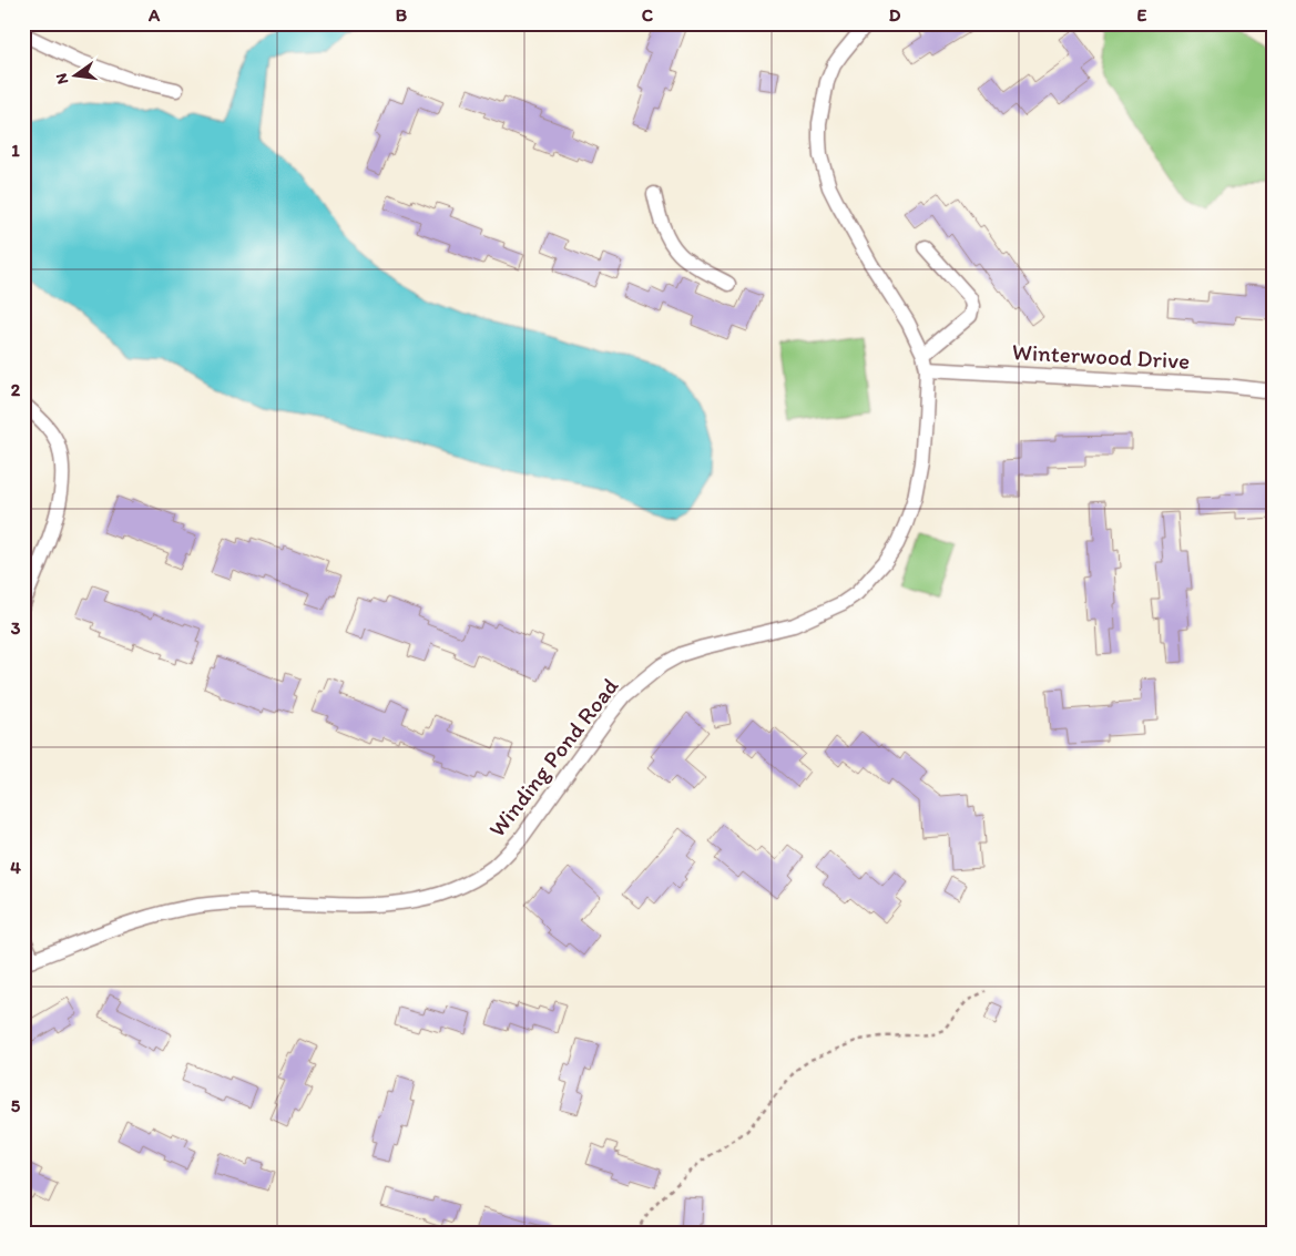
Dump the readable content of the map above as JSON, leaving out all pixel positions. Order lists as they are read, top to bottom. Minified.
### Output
{"streets":{"street":["Winterwood Drive","Winding Pond Road"]},"crossings":[["Winterwood Drive","Winding Pond Road"]],"north":"left","grid":{"columns":["A","B","C","D","E"],"rows":["1","2","3","4","5"]}}
